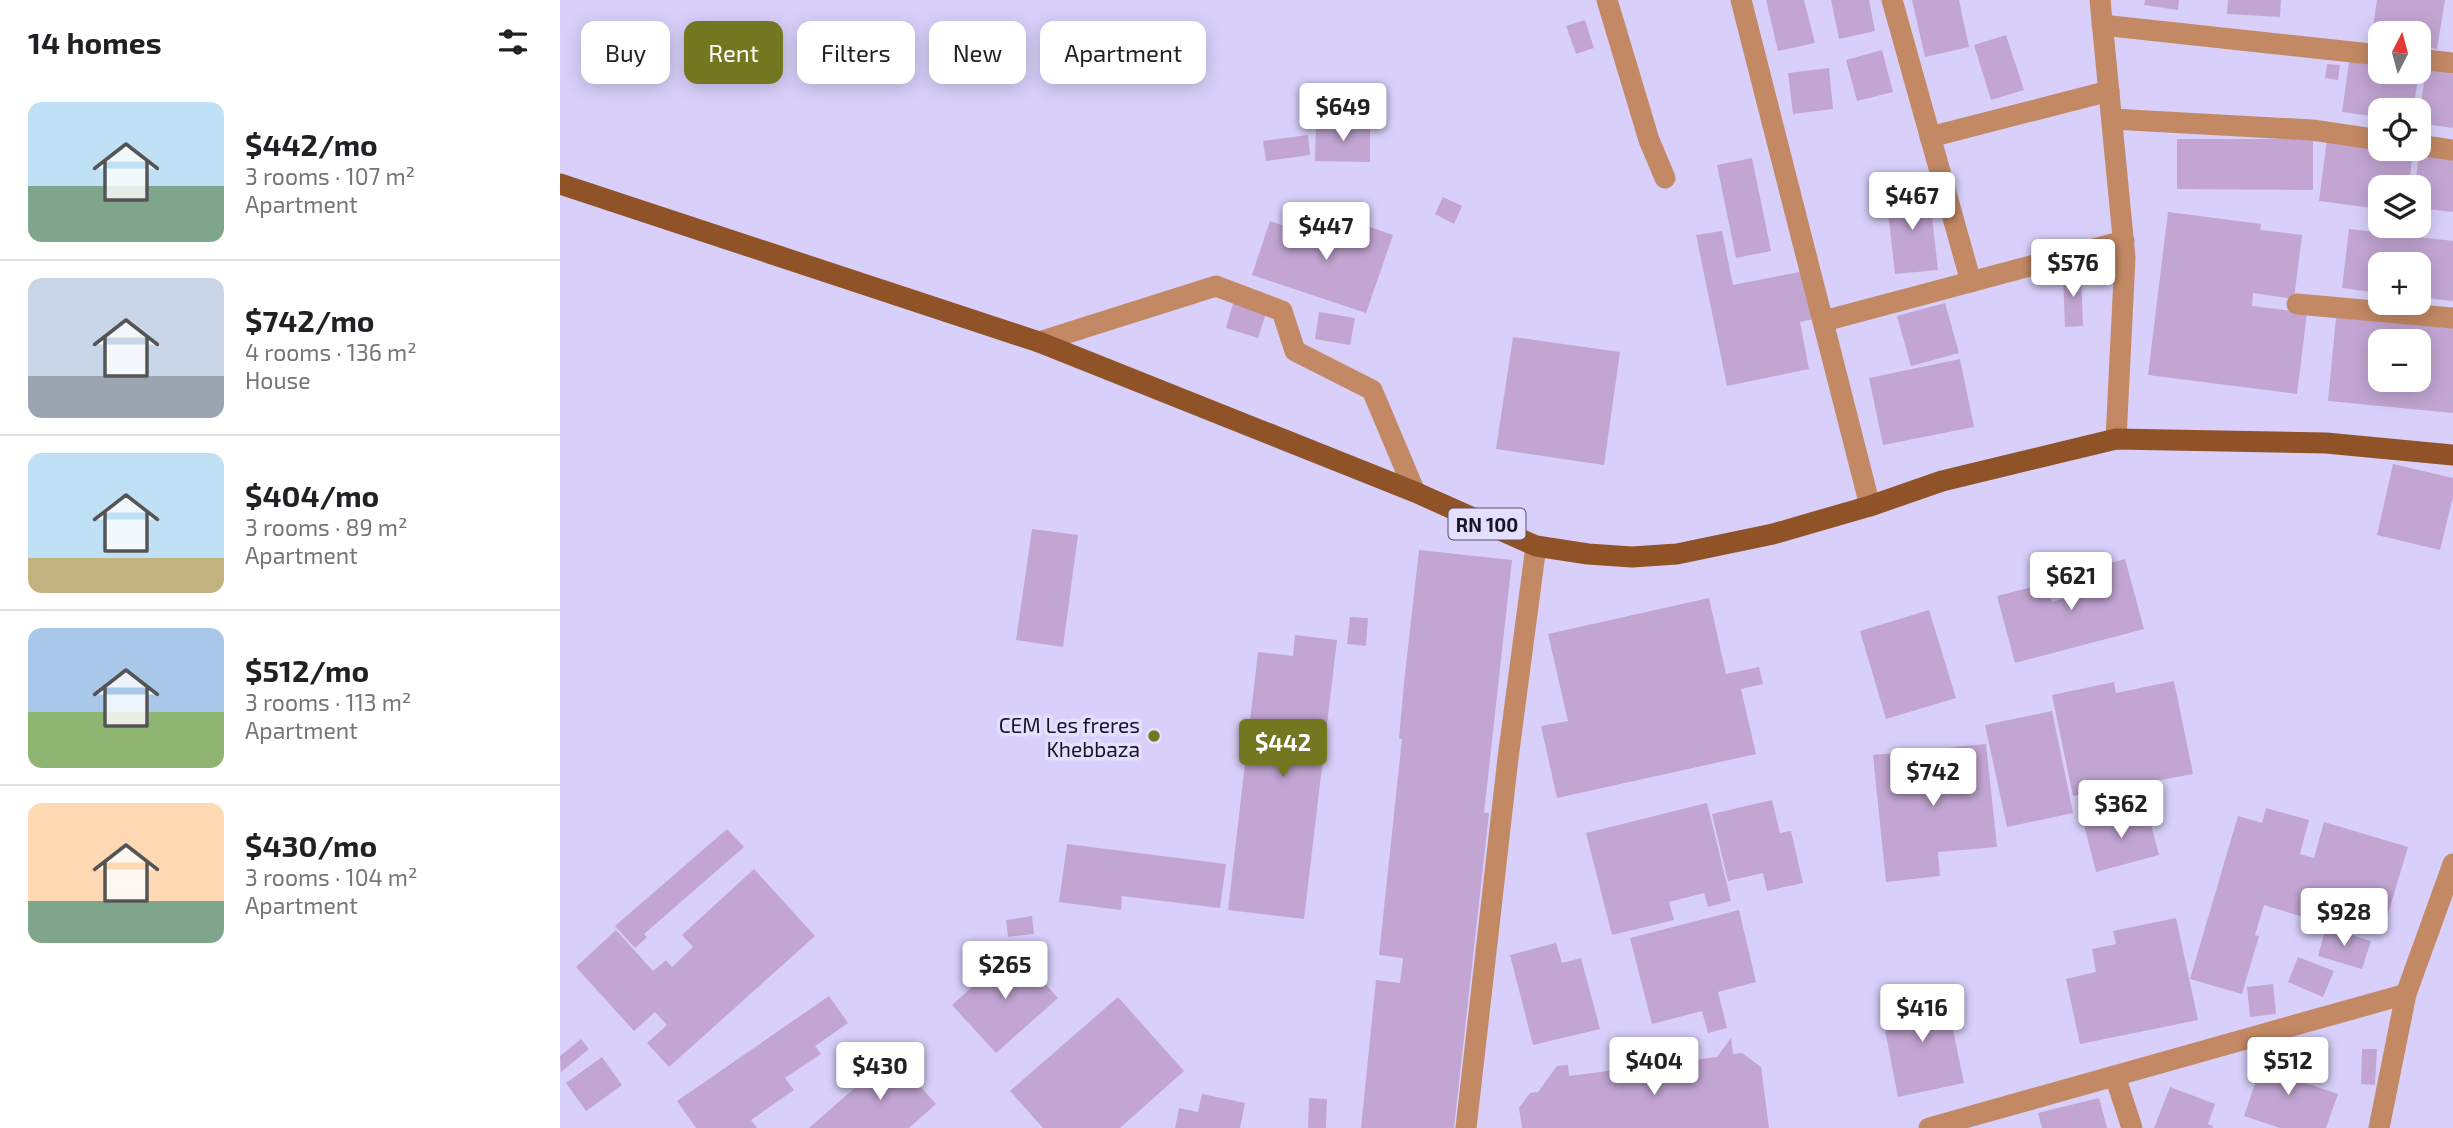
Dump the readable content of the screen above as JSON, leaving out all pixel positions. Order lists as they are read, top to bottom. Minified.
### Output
{"streets":{"main road":["RN 100"]},"places":["CEM Les freres Khebbaza"],"north":"top","page":{"heading":"14 homes","map_buttons":["+","−"],"chip":["Buy","Rent","Filters","New","Apartment"],"price":["$649","$467","$447","$576","$621","$442","$742","$362","$928","$265","$416","$404","$512","$430"],"list":[{"name":"$442/mo","note":"3 rooms · 107 m² · Apartment"},{"name":"$742/mo","note":"4 rooms · 136 m² · House"},{"name":"$404/mo","note":"3 rooms · 89 m² · Apartment"},{"name":"$512/mo","note":"3 rooms · 113 m² · Apartment"},{"name":"$430/mo","note":"3 rooms · 104 m² · Apartment"}]}}
